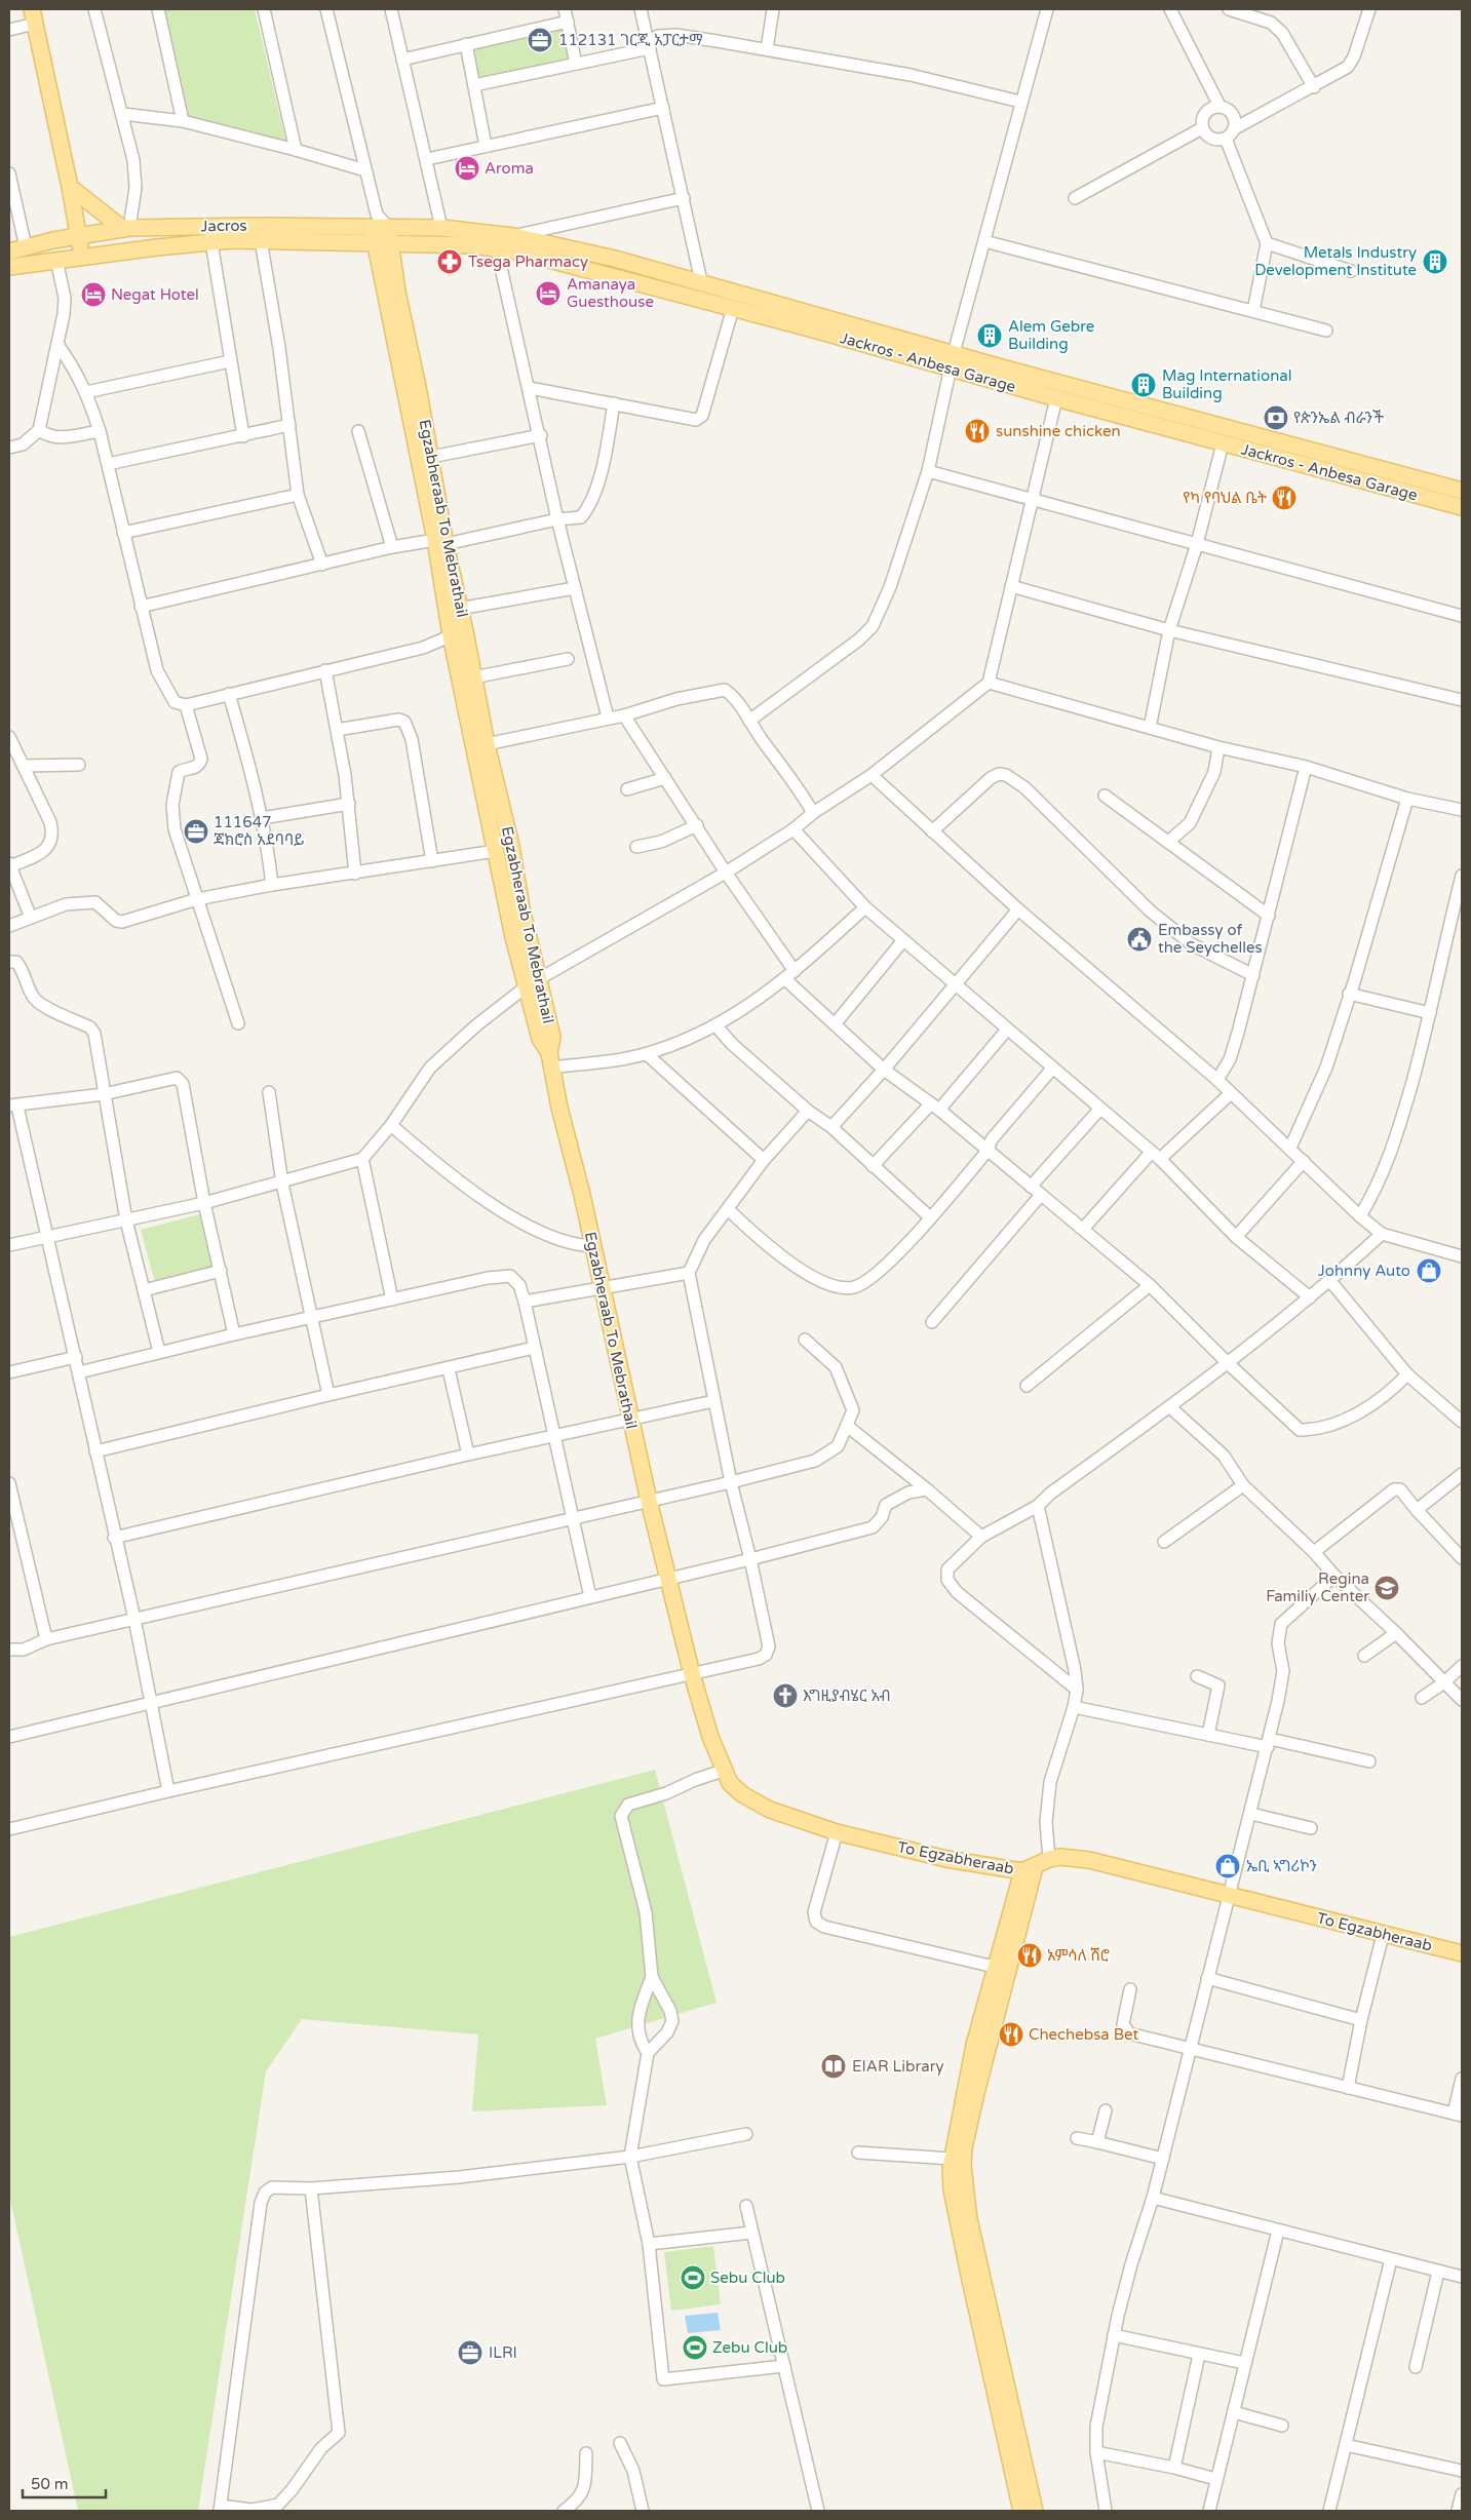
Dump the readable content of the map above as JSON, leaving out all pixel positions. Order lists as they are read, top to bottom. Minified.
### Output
{"streets":{"main road":["Jacros","Jackros - Anbesa Garage","Egzabheraab To Mebrathail","To Egzabheraab"]},"crossings":[["Jacros","Jackros - Anbesa Garage"],["Jacros","Egzabheraab To Mebrathail"],["Jackros - Anbesa Garage","Egzabheraab To Mebrathail"],["Egzabheraab To Mebrathail","To Egzabheraab"]],"places":{"office":["112131 ገርጂ አፓርታማ","111647 ጃክሮስ አደባባይ","ILRI"],"hotel":["Aroma","Amanaya Guesthouse","Negat Hotel"],"pharmacy":["Tsega Pharmacy"],"building":["Metals Industry Development Institute","Alem Gebre Building","Mag International Building"],"bank":["የጵንኤል ብራንች"],"restaurant":["sunshine chicken","የካ የባህል ቤት","አምሳለ ሽሮ","Chechebsa Bet"],"public building":["Embassy of the Seychelles"],"shop":["Johnny Auto","ኤቢ ኣግሪኮን"],"school or university":["Regina Familiy Center"],"church":["እግዚያብሄር አብ"],"library":["EIAR Library"],"sports":["Sebu Club","Zebu Club"]},"scale_bar":"50 m"}
